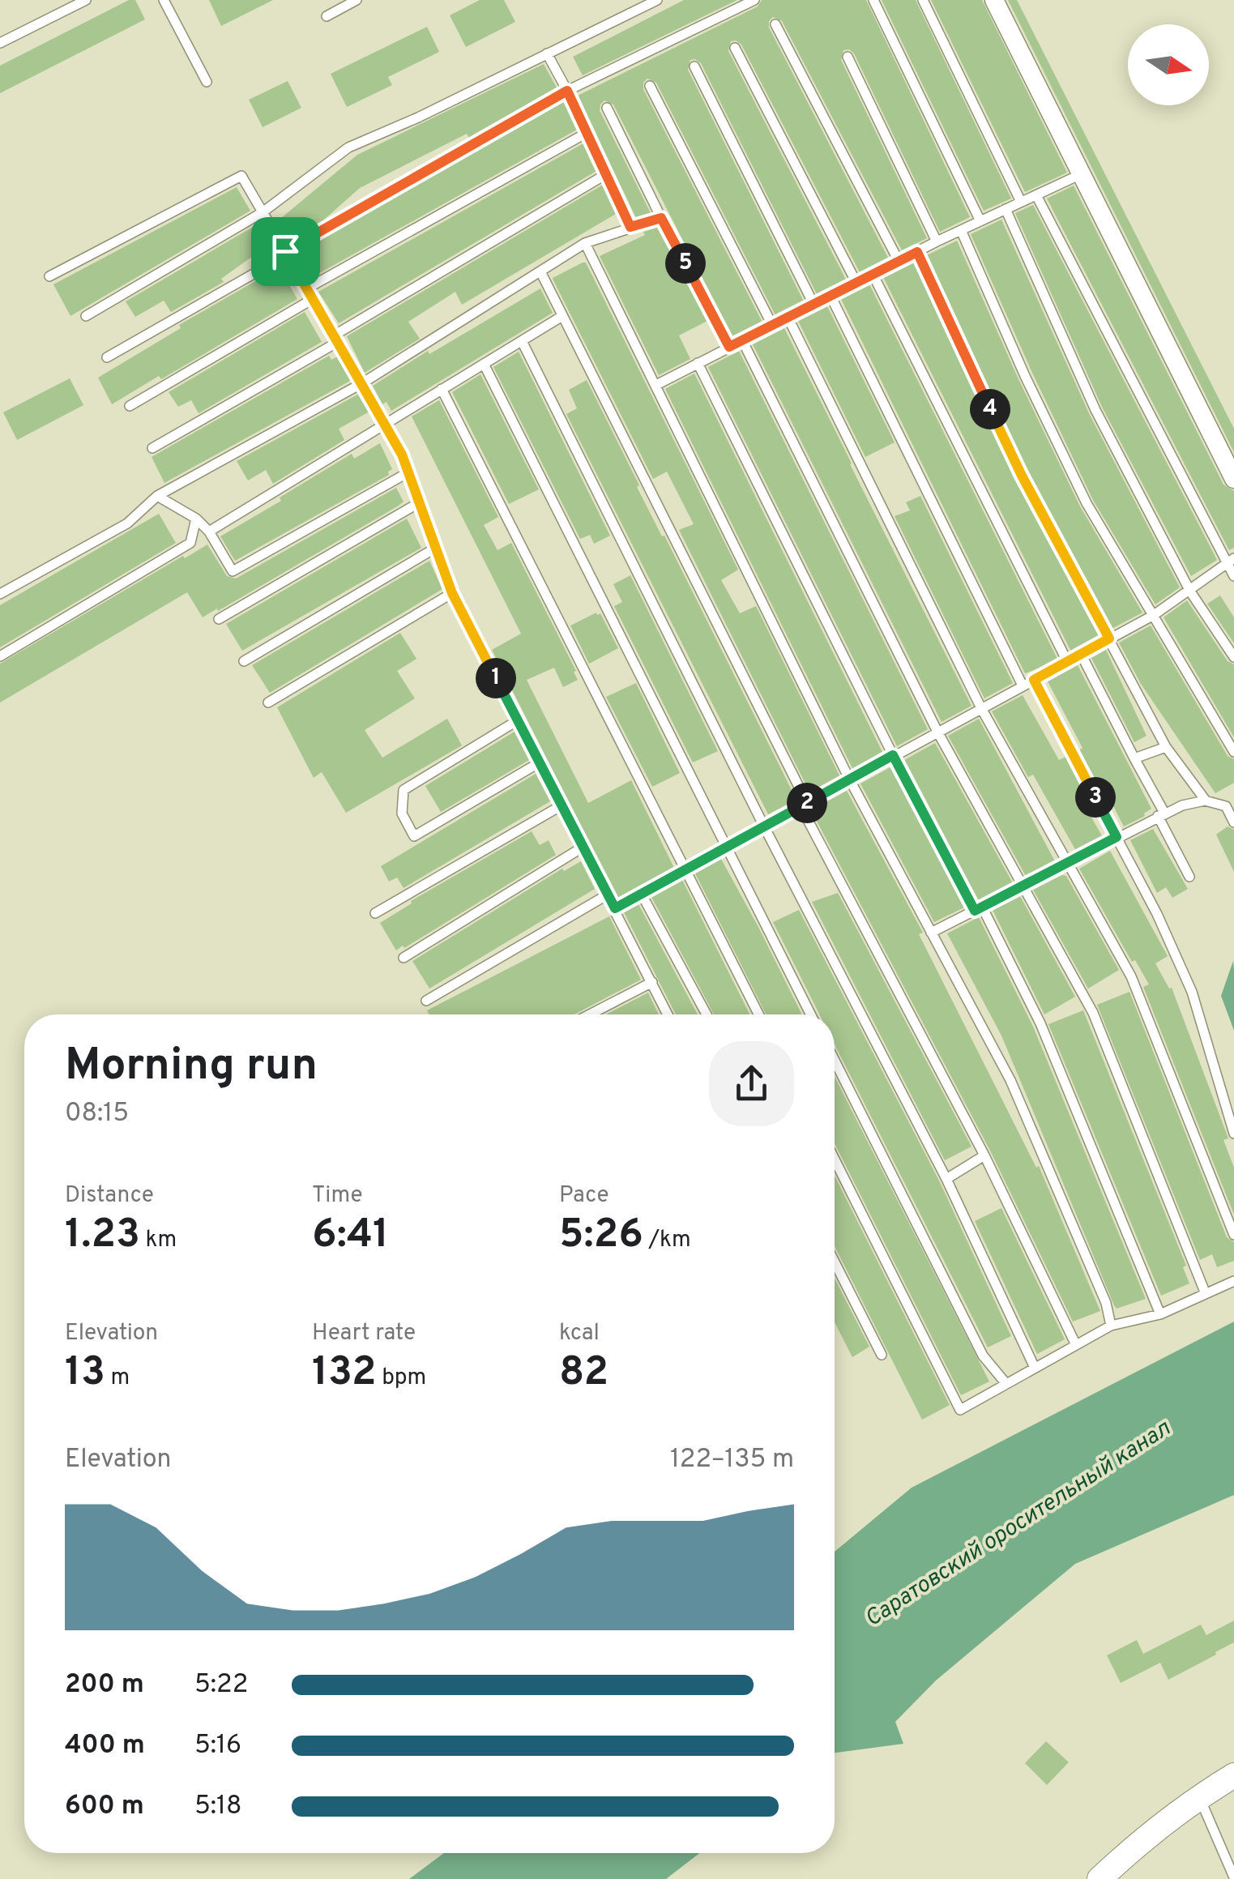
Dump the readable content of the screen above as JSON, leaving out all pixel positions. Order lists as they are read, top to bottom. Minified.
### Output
{"water":["Саратовский оросительный канал"],"north":"right","page":{"pins":["5","4","1","3","2"],"heading":["Morning run","08:15"],"stats":[["Distance","1.23 km"],["Time","6:41"],["Pace","5:26 /km"],["Elevation","13 m"],["Heart rate","132 bpm"],["kcal","82"]],"chart":["Elevation","122–135 m"],"list":[{"name":"200 m","note":"5:22"},{"name":"400 m","note":"5:16"},{"name":"600 m","note":"5:18"}]}}
